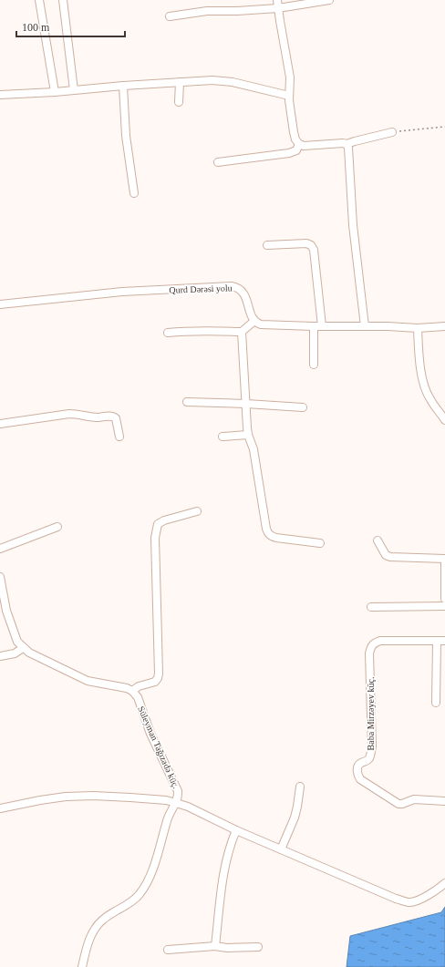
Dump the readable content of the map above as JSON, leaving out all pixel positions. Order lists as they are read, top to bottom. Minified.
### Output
{"streets":{"street":["Qurd Dərəsi yolu","Baba Mirzəyev küç.","Süleyman Tağızadə küç."]},"scale_bar":"100 m"}
